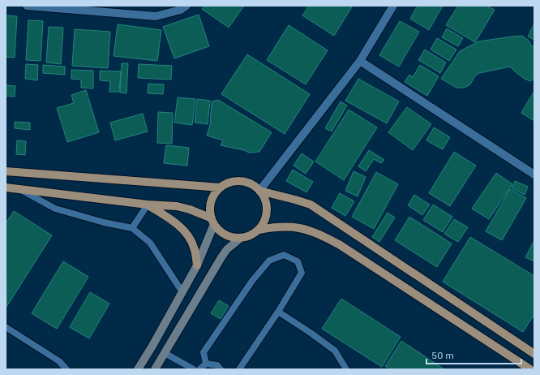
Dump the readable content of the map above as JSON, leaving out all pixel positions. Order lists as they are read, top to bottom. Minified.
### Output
{"scale_bar":"50 m"}
